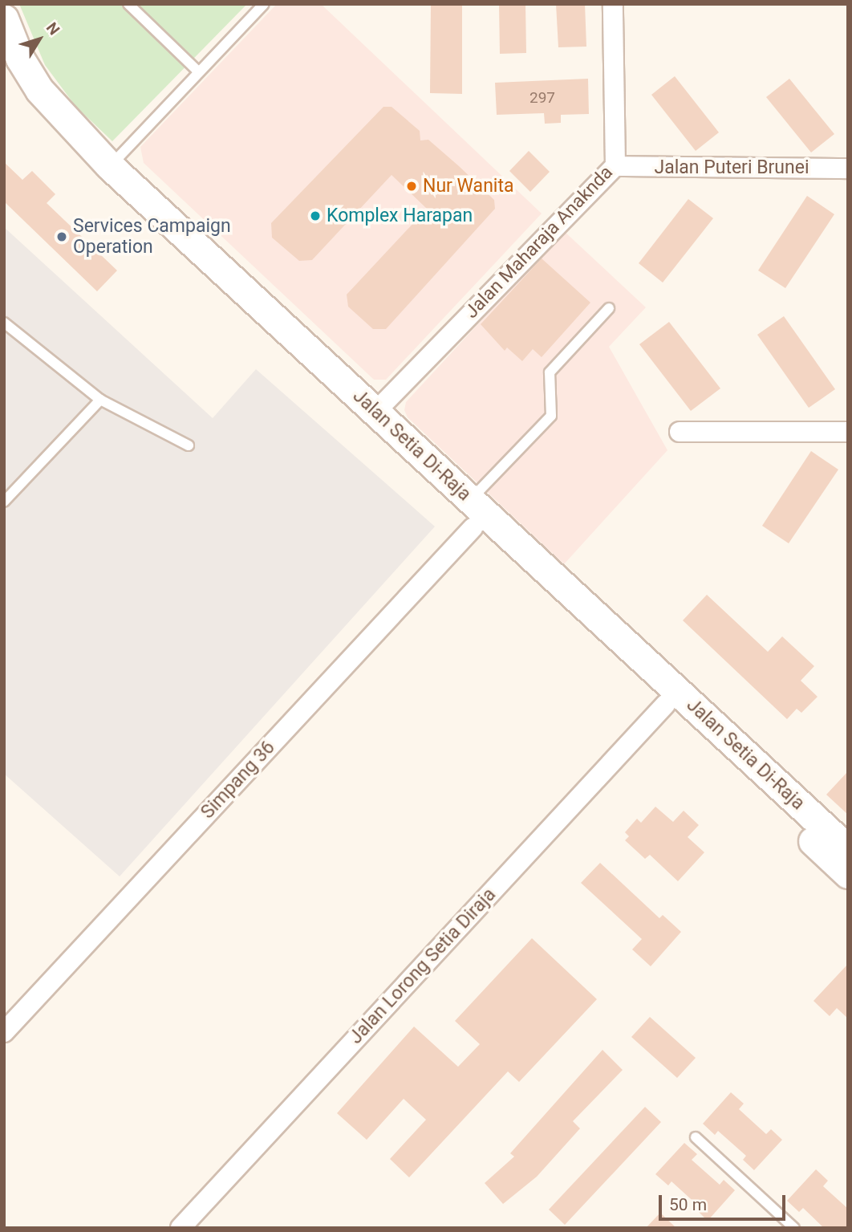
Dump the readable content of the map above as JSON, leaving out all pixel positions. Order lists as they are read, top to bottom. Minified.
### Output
{"streets":{"main road":["Jalan Setia Di-Raja"],"street":["Jalan Puteri Brunei","Jalan Maharaja Anaknda","Simpang 36","Jalan Lorong Setia Diraja"]},"crossings":[["Jalan Puteri Brunei","Jalan Maharaja Anaknda"],["Jalan Maharaja Anaknda","Jalan Setia Di-Raja"],["Jalan Setia Di-Raja","Simpang 36"],["Jalan Setia Di-Raja","Jalan Lorong Setia Diraja"]],"places":["Nur Wanita","Komplex Harapan","Services Campaign Operation"],"house_numbers":["297"],"scale_bar":"50 m","north":"top right"}
